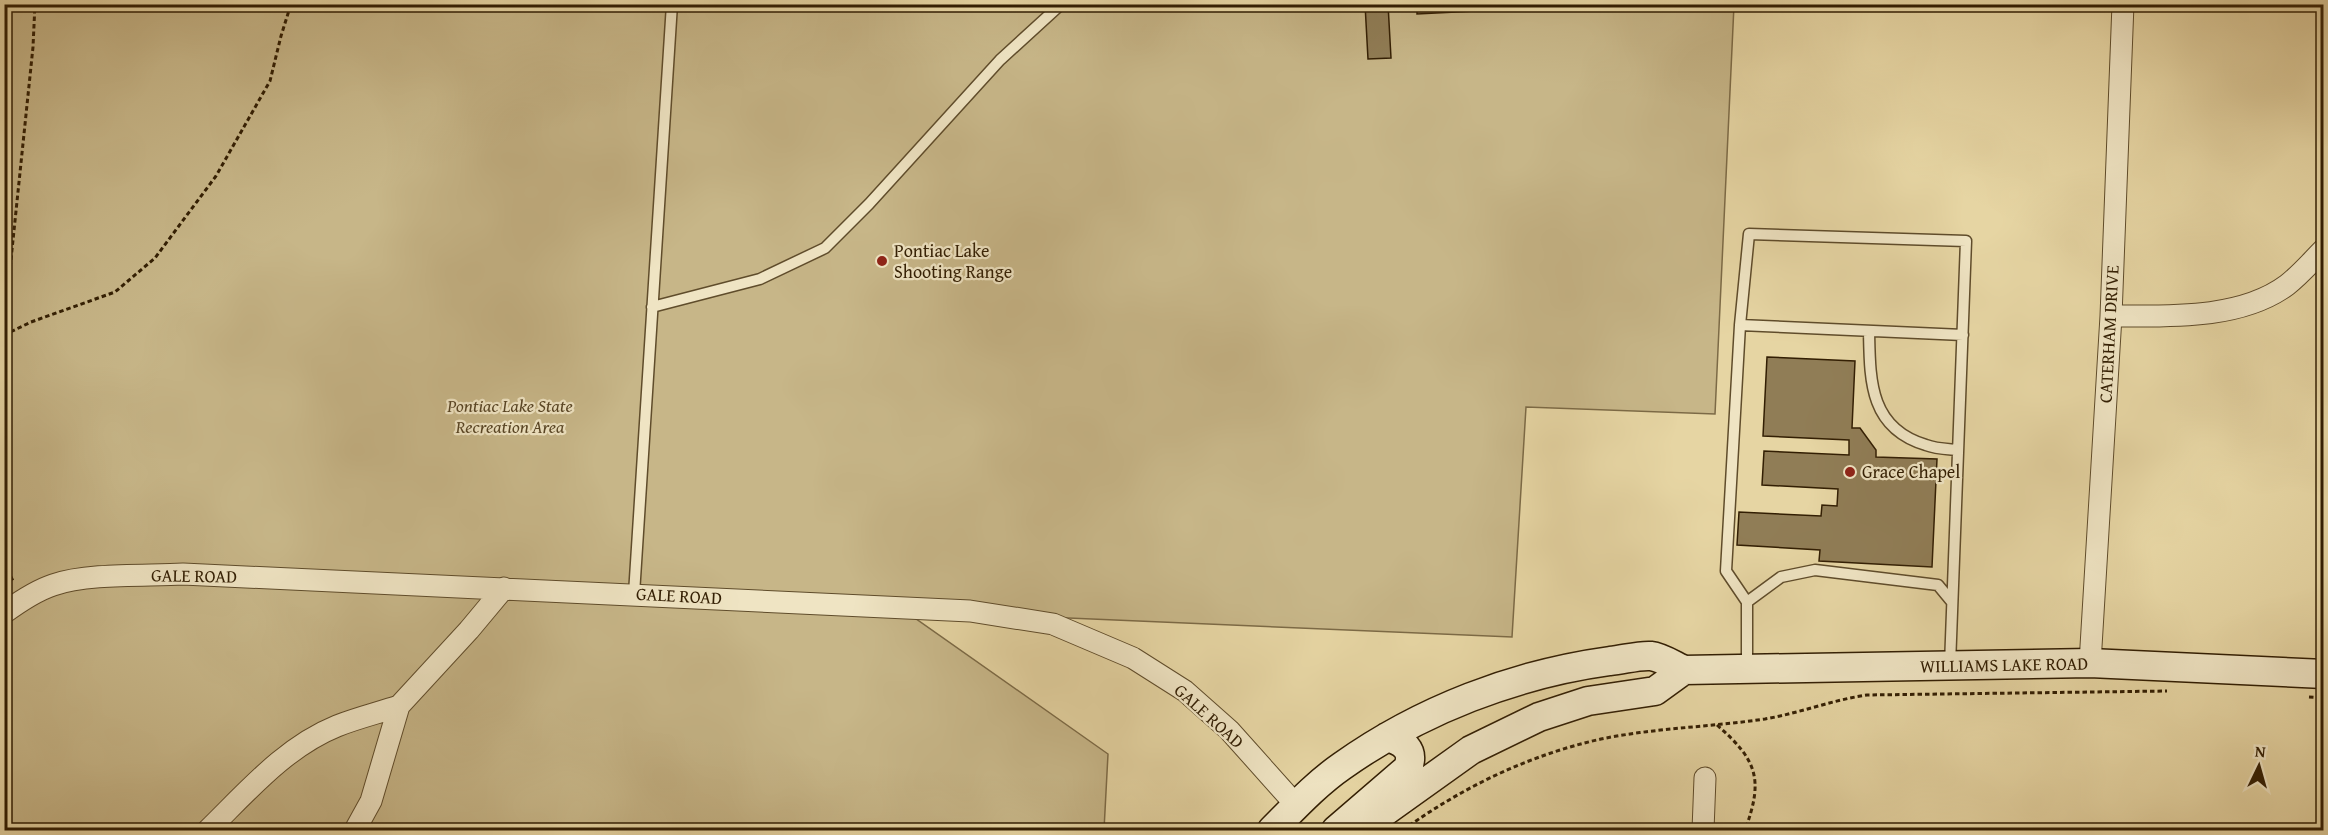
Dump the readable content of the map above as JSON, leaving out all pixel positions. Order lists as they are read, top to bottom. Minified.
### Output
{"streets":{"main road":["WILLIAMS LAKE ROAD"],"street":["CATERHAM DRIVE","GALE ROAD"]},"crossings":[["CATERHAM DRIVE","WILLIAMS LAKE ROAD"],["GALE ROAD","WILLIAMS LAKE ROAD"]],"parks":["Pontiac Lake State Recreation Area"],"places":["Pontiac Lake Shooting Range","Grace Chapel"],"north":"top"}
